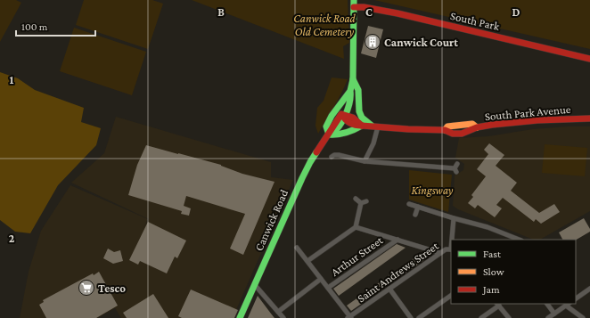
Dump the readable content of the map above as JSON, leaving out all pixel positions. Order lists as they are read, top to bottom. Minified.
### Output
{"streets":{"main road":["South Park","South Park Avenue","Canwick Road"],"street":["Arthur Street","Saint Andrews Street"]},"crossings":[["South Park","Canwick Road"]],"parks":["Canwick Road Old Cemetery","Kingsway"],"places":{"building":["Canwick Court"],"supermarket":["Tesco"]},"legend":["Fast","Slow","Jam"],"scale_bar":"100 m","grid":{"columns":["B","C","D"],"rows":["1","2"]}}
